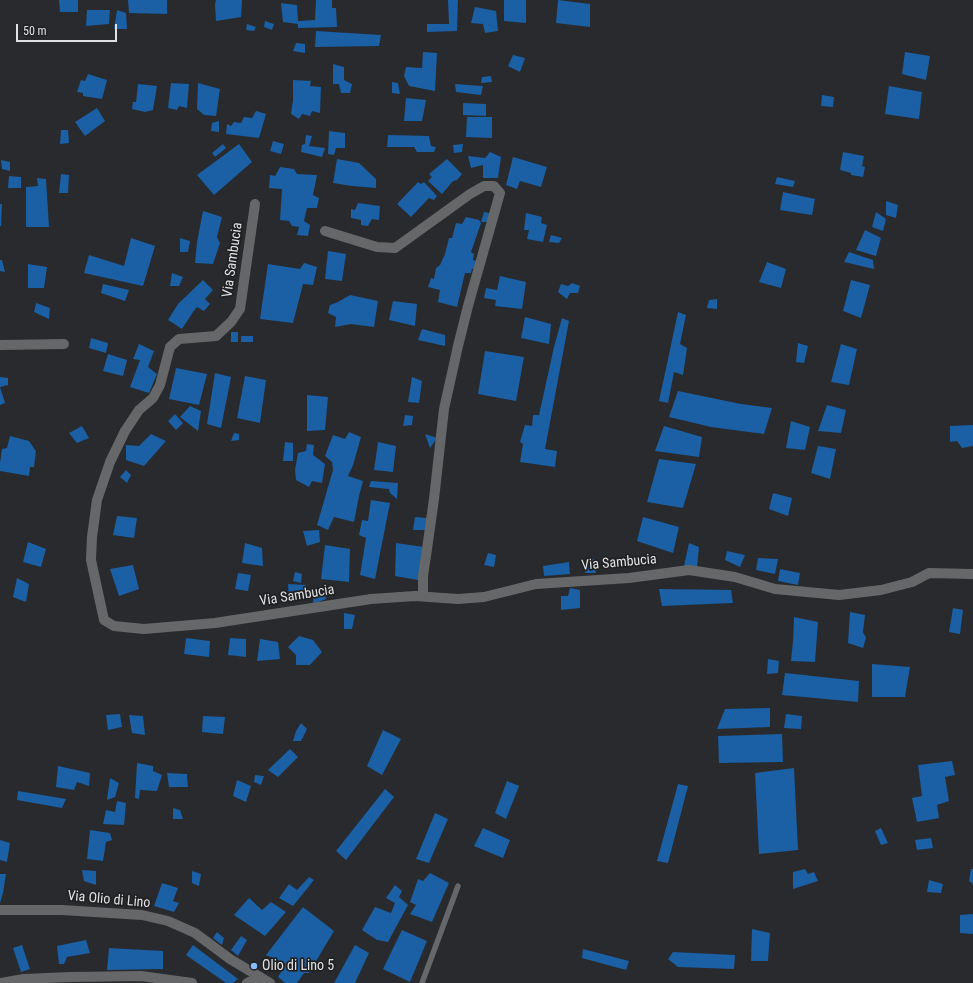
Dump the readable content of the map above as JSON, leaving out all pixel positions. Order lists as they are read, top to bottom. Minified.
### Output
{"streets":{"street":["Via Sambucia","Via Olio di Lino"]},"places":["Olio di Lino 5"],"scale_bar":"50 m"}
